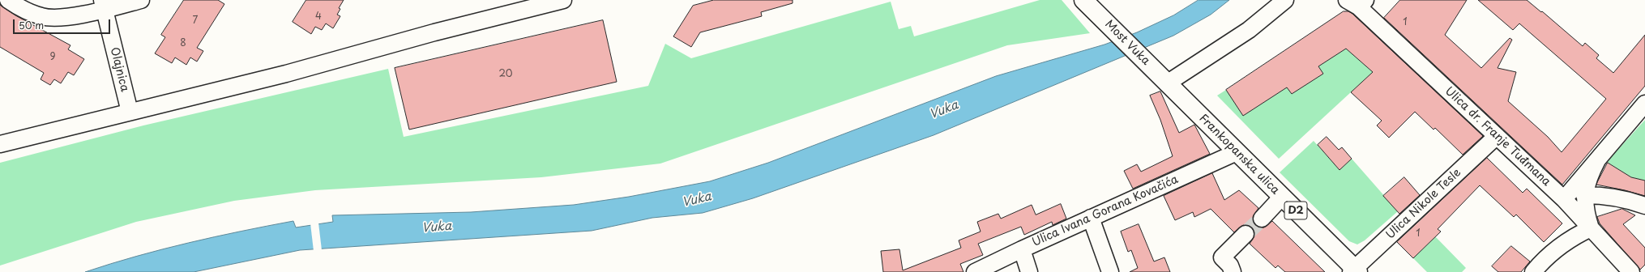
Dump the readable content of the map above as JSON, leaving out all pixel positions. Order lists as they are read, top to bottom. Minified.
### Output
{"streets":{"main road":["Most Vuka","Frankopanska ulica","D2"],"street":["Olajnica","Ulica dr. Franje Tuđmana","Ulica Nikole Tesle","Ulica Ivana Gorana Kovačića"]},"crossings":[["Most Vuka","Frankopanska ulica"],["Ulica dr. Franje Tuđmana","Ulica Nikole Tesle"],["Frankopanska ulica","Ulica Nikole Tesle"],["Frankopanska ulica","Ulica Ivana Gorana Kovačića"]],"water":["Vuka"],"house_numbers":["4","7","1","8","9","20","1"],"scale_bar":"50 m"}
